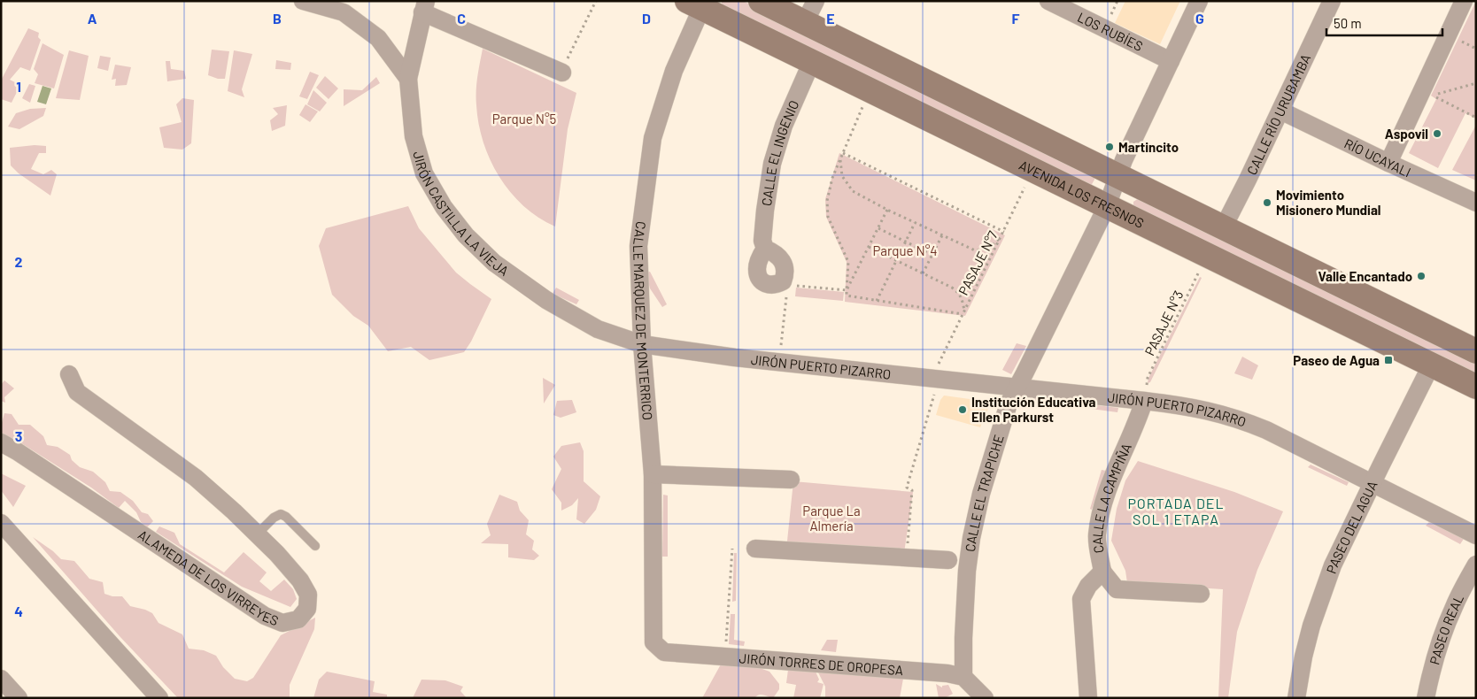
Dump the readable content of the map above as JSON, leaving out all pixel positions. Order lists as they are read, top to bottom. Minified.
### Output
{"streets":{"main road":["AVENIDA LOS FRESNOS"],"street":["LOS RUBÍES","CALLE RÍO URUBAMBA","CALLE EL INGENIO","RÍO UCAYALI","JIRÓN CASTILLA LA VIEJA","CALLE MARQUEZ DE MONTERRICO","JIRÓN PUERTO PIZARRO","CALLE EL TRAPICHE","CALLE LA CAMPIÑA","PASEO DEL AGUA","ALAMEDA DE LOS VIRREYES","PASEO REAL","JIRÓN TORRES DE OROPESA"],"path":["PASAJE N°7","PASAJE N°3"]},"crossings":[["LOS RUBÍES","CALLE EL TRAPICHE"],["CALLE RÍO URUBAMBA","RÍO UCAYALI"],["CALLE EL INGENIO","AVENIDA LOS FRESNOS"],["AVENIDA LOS FRESNOS","PASAJE N°7"],["AVENIDA LOS FRESNOS","CALLE MARQUEZ DE MONTERRICO"],["AVENIDA LOS FRESNOS","PASAJE N°3"],["AVENIDA LOS FRESNOS","CALLE EL TRAPICHE"],["AVENIDA LOS FRESNOS","PASEO DEL AGUA"],["JIRÓN CASTILLA LA VIEJA","CALLE MARQUEZ DE MONTERRICO"],["JIRÓN CASTILLA LA VIEJA","JIRÓN PUERTO PIZARRO"],["CALLE MARQUEZ DE MONTERRICO","JIRÓN PUERTO PIZARRO"],["CALLE MARQUEZ DE MONTERRICO","JIRÓN TORRES DE OROPESA"],["PASAJE N°3","JIRÓN PUERTO PIZARRO"],["PASAJE N°3","CALLE LA CAMPIÑA"],["JIRÓN PUERTO PIZARRO","CALLE EL TRAPICHE"],["JIRÓN PUERTO PIZARRO","CALLE LA CAMPIÑA"],["JIRÓN PUERTO PIZARRO","PASEO DEL AGUA"],["CALLE EL TRAPICHE","JIRÓN TORRES DE OROPESA"]],"districts":["PORTADA DEL SOL 1 ETAPA"],"parks":["Parque N°5","Parque N°4","Parque La Almería"],"places":{"other":["Aspovil","Martincito","Movimiento Misionero Mundial","Valle Encantado","Institución Educativa Ellen Parkurst"],"transit":["Paseo de Agua"]},"scale_bar":"50 m","grid":{"columns":["A","B","C","D","E","F","G"],"rows":["1","2","3","4"]}}
